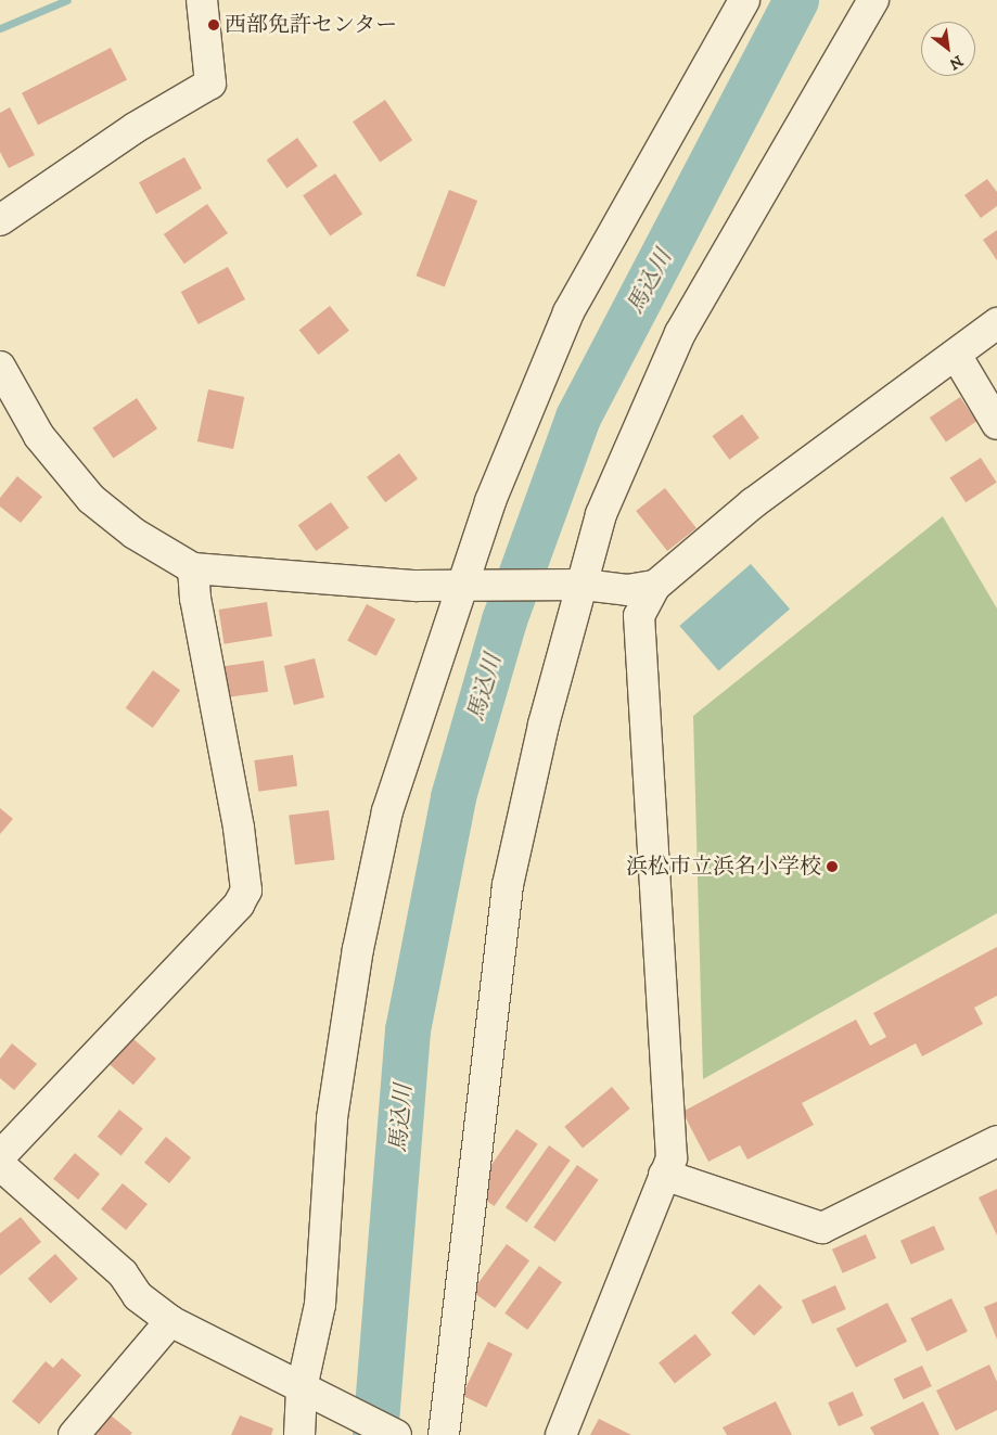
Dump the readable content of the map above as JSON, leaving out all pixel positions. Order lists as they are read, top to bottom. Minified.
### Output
{"water":["馬込川"],"places":["西部免許センター","浜松市立浜名小学校"],"north":"bottom right"}
